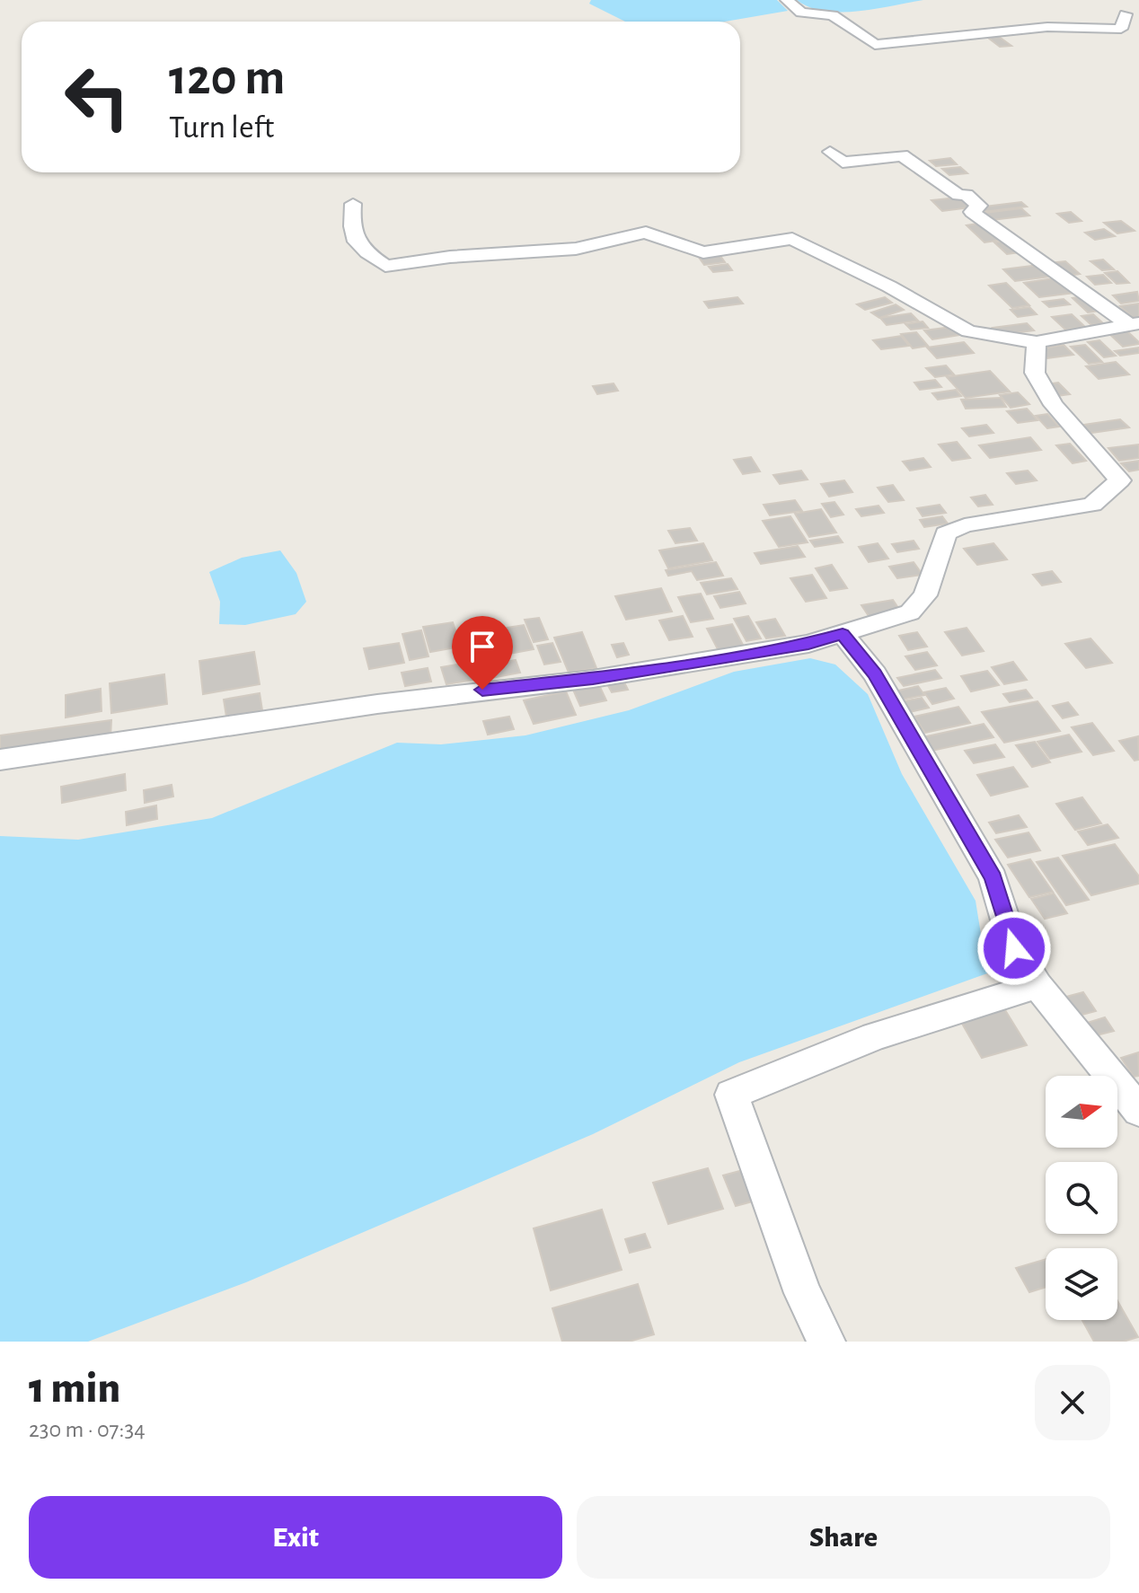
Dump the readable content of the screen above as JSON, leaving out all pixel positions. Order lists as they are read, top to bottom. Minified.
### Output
{"north":"right","page":{"turn":["120 m","Turn left"],"heading":["1 min","230 m · 07:34"],"buttons":["Exit","Share"]}}
